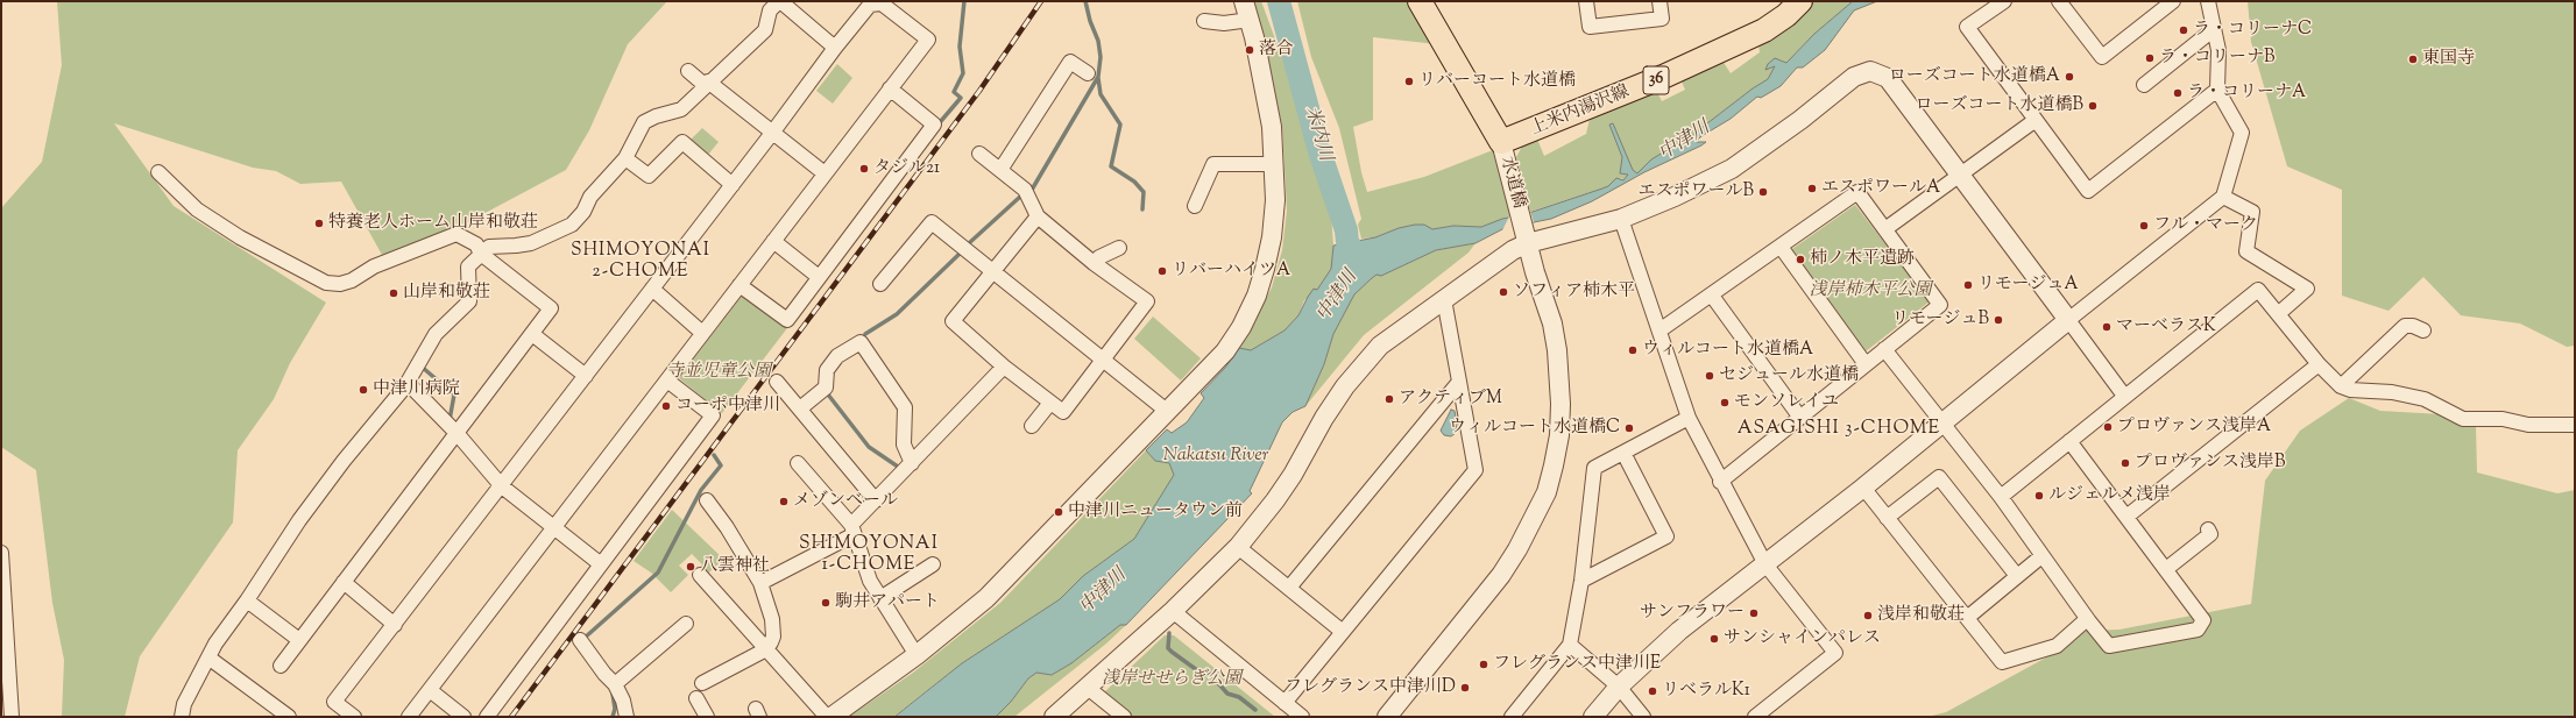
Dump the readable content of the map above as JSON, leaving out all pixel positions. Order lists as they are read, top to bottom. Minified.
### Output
{"streets":{"main road":["36","上米内湯沢線"],"street":["水道橋"]},"crossings":[["上米内湯沢線","水道橋"]],"districts":["SHIMOYONAI 2-CHOME","ASAGISHI 3-CHOME","SHIMOYONAI 1-CHOME"],"water":["米内川","中津川","Nakatsu River"],"parks":["浅岸柿木平公園","寺並児童公園","浅岸せせらぎ公園"],"places":["ラ・コリーナC","落合","ラ・コリーナB","東国寺","ローズコート水道橋A","リバーコート水道橋","ラ・コリーナA","ローズコート水道橋B","タジル21","エスポワールA","エスポワールB","特養老人ホーム山岸和敬荘","フル・マーク","柿ノ木平遺跡","リバーハイツA","リモージュA","ソフィア柿木平","山岸和敬荘","リモージュB","マーベラスK","ウィルコート水道橋A","セジュール水道橋","中津川病院","アクティブM","モンソレイユ","コーポ中津川","プロヴァンス浅岸A","ウィルコート水道橋C","プロヴァンス浅岸B","ルジェルメ浅岸","メゾンベール","中津川ニュータウン前","八雲神社","駒井アパート","サンフラワー","浅岸和敬荘","サンシャインパレス","フレグランス中津川E","フレグランス中津川D","リベラルK1"]}
